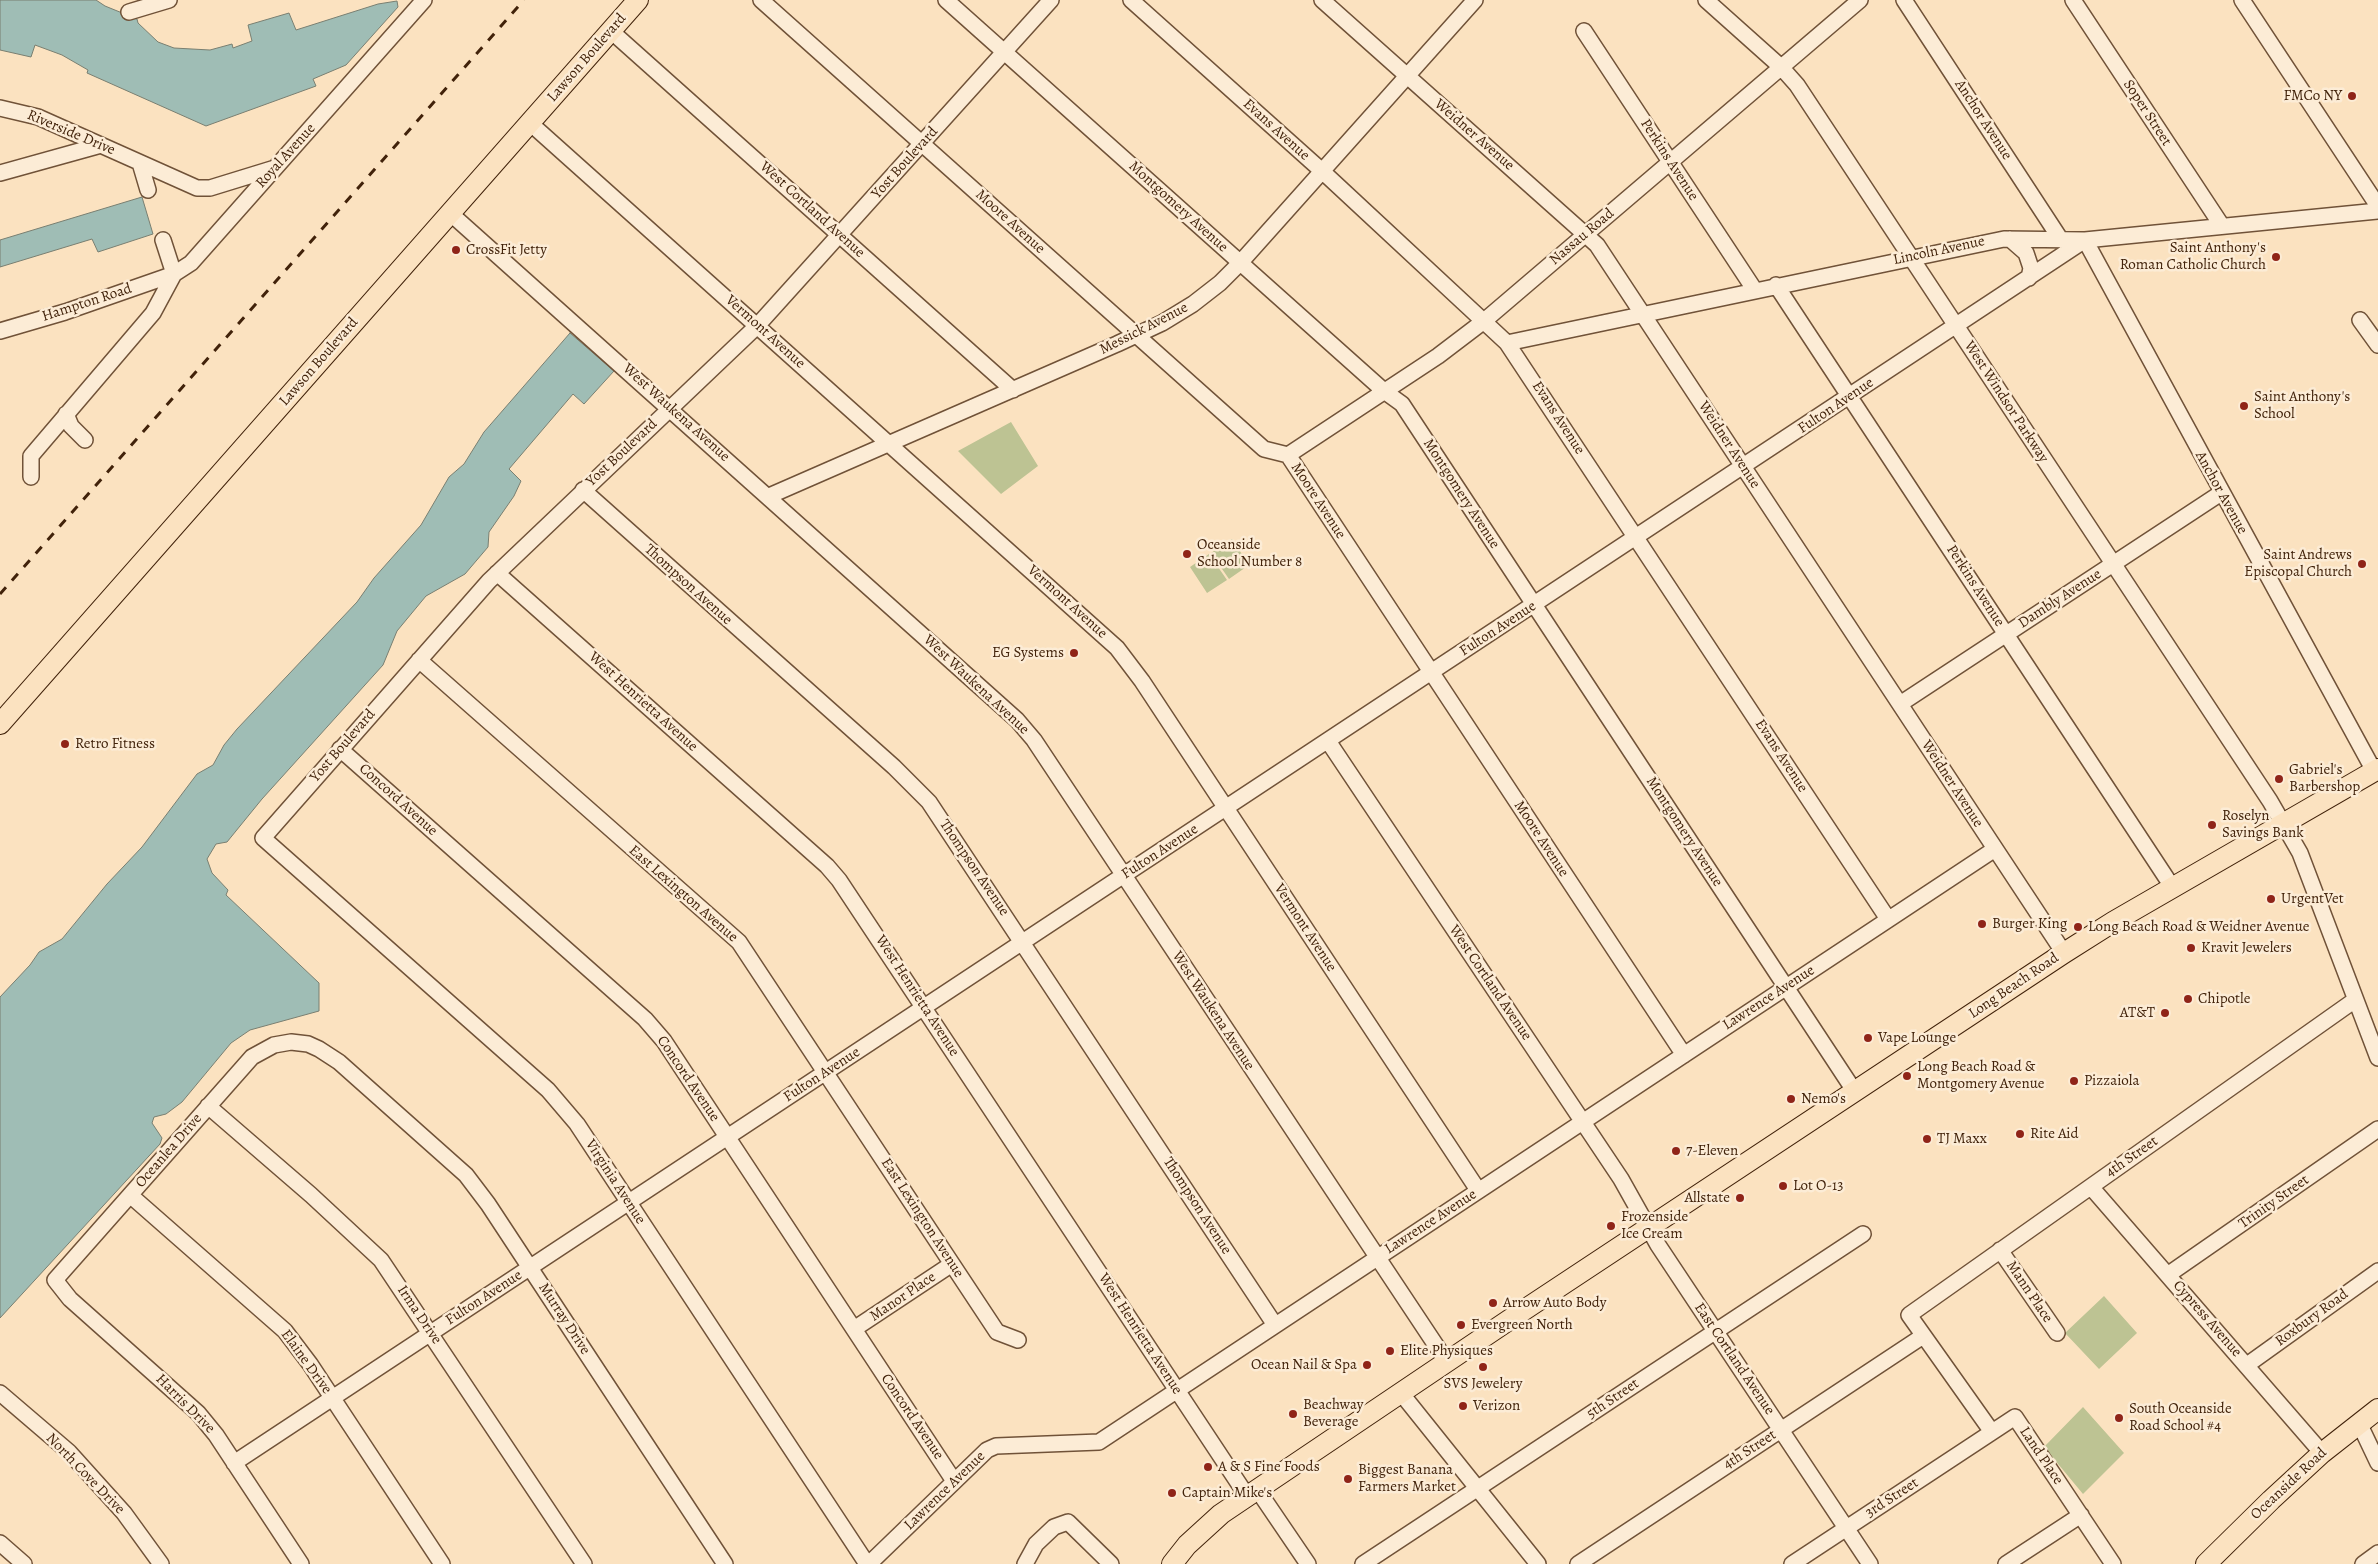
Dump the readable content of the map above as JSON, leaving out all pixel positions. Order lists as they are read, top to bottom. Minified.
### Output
{"streets":{"main road":["Lawson Boulevard","Long Beach Road","Oceanside Road"],"street":["Soper Street","Anchor Avenue","Evans Avenue","Riverside Drive","Weidner Avenue","Royal Avenue","Perkins Avenue","Yost Boulevard","Montgomery Avenue","West Cortland Avenue","Moore Avenue","Nassau Road","Lincoln Avenue","Hampton Road","Messick Avenue","Vermont Avenue","West Windsor Parkway","Fulton Avenue","West Waukena Avenue","Thompson Avenue","Dambly Avenue","West Henrietta Avenue","Concord Avenue","East Lexington Avenue","Lawrence Avenue","Oceanlea Drive","4th Street","Virginia Avenue","Trinity Street","Mann Place","Manor Place","Irma Drive","Roxbury Road","Murray Drive","Cypress Avenue","East Cortland Avenue","Elaine Drive","5th Street","Harris Drive","Land Place","North Cove Drive","3rd Street"]},"crossings":[["Lawson Boulevard","West Cortland Avenue"],["Lawson Boulevard","Vermont Avenue"],["Lawson Boulevard","West Waukena Avenue"],["Soper Street","Lincoln Avenue"],["Anchor Avenue","Lincoln Avenue"],["Anchor Avenue","Fulton Avenue"],["Anchor Avenue","Dambly Avenue"],["Anchor Avenue","Long Beach Road"],["Evans Avenue","Nassau Road"],["Evans Avenue","Lincoln Avenue"],["Evans Avenue","Messick Avenue"],["Evans Avenue","Fulton Avenue"],["Evans Avenue","Lawrence Avenue"],["Riverside Drive","Royal Avenue"],["Weidner Avenue","Nassau Road"],["Weidner Avenue","Lincoln Avenue"],["Weidner Avenue","Messick Avenue"],["Weidner Avenue","Fulton Avenue"],["Weidner Avenue","Dambly Avenue"],["Weidner Avenue","Long Beach Road"],["Weidner Avenue","Lawrence Avenue"],["Royal Avenue","Hampton Road"],["Perkins Avenue","Nassau Road"],["Perkins Avenue","Lincoln Avenue"],["Perkins Avenue","Fulton Avenue"],["Perkins Avenue","Dambly Avenue"],["Perkins Avenue","Long Beach Road"],["Yost Boulevard","Montgomery Avenue"],["Yost Boulevard","West Cortland Avenue"],["Yost Boulevard","Moore Avenue"],["Yost Boulevard","Vermont Avenue"],["Yost Boulevard","West Waukena Avenue"],["Yost Boulevard","Thompson Avenue"],["Yost Boulevard","West Henrietta Avenue"],["Yost Boulevard","Concord Avenue"],["Yost Boulevard","East Lexington Avenue"],["Yost Boulevard","Virginia Avenue"],["Montgomery Avenue","Nassau Road"],["Montgomery Avenue","Messick Avenue"],["Montgomery Avenue","Fulton Avenue"],["Montgomery Avenue","Long Beach Road"],["Montgomery Avenue","Lawrence Avenue"],["West Cortland Avenue","Messick Avenue"],["West Cortland Avenue","Fulton Avenue"],["West Cortland Avenue","Long Beach Road"],["West Cortland Avenue","Lawrence Avenue"],["West Cortland Avenue","East Cortland Avenue"],["Moore Avenue","Nassau Road"],["Moore Avenue","Messick Avenue"],["Moore Avenue","Fulton Avenue"],["Moore Avenue","Lawrence Avenue"],["Nassau Road","West Windsor Parkway"],["Lincoln Avenue","West Windsor Parkway"],["Lincoln Avenue","Fulton Avenue"],["Messick Avenue","Vermont Avenue"],["Messick Avenue","West Waukena Avenue"],["Vermont Avenue","Fulton Avenue"],["Vermont Avenue","Lawrence Avenue"],["West Windsor Parkway","Fulton Avenue"],["West Windsor Parkway","Dambly Avenue"],["West Windsor Parkway","Long Beach Road"],["West Windsor Parkway","4th Street"],["Fulton Avenue","West Waukena Avenue"],["Fulton Avenue","Thompson Avenue"],["Fulton Avenue","West Henrietta Avenue"],["Fulton Avenue","Concord Avenue"],["Fulton Avenue","East Lexington Avenue"],["Fulton Avenue","Virginia Avenue"],["Fulton Avenue","Irma Drive"],["Fulton Avenue","Murray Drive"],["Fulton Avenue","Elaine Drive"],["Fulton Avenue","Harris Drive"],["West Waukena Avenue","Long Beach Road"],["West Waukena Avenue","Lawrence Avenue"],["Thompson Avenue","Lawrence Avenue"],["West Henrietta Avenue","Long Beach Road"],["West Henrietta Avenue","Lawrence Avenue"],["Concord Avenue","Lawrence Avenue"],["Concord Avenue","Manor Place"],["East Lexington Avenue","Manor Place"],["Long Beach Road","East Cortland Avenue"],["Lawrence Avenue","Virginia Avenue"],["Oceanlea Drive","Irma Drive"],["Oceanlea Drive","Murray Drive"],["Oceanlea Drive","Elaine Drive"],["Oceanlea Drive","Harris Drive"],["4th Street","Mann Place"],["4th Street","Cypress Avenue"],["4th Street","East Cortland Avenue"],["Trinity Street","Cypress Avenue"],["Roxbury Road","Cypress Avenue"],["Cypress Avenue","Oceanside Road"],["East Cortland Avenue","5th Street"],["East Cortland Avenue","3rd Street"],["Land Place","3rd Street"]],"places":["FMCo NY","CrossFit Jetty","Saint Anthony's Roman Catholic Church","Saint Anthony's School","Oceanside School Number 8","Saint Andrews Episcopal Church","EG Systems","Retro Fitness","Gabriel's Barbershop","Roselyn Savings Bank","UrgentVet","Burger King","Long Beach Road & Weidner Avenue","Kravit Jewelers","Chipotle","AT&T","Vape Lounge","Long Beach Road & Montgomery Avenue","Pizzaiola","Nemo's","Rite Aid","TJ Maxx","7-Eleven","Lot O-13","Allstate","Frozenside Ice Cream","Arrow Auto Body","Evergreen North","Elite Physiques","Ocean Nail & Spa","SVS Jewelery","Verizon","Beachway Beverage","South Oceanside Road School #4","A & S Fine Foods","Biggest Banana Farmers Market","Captain Mike's"]}
